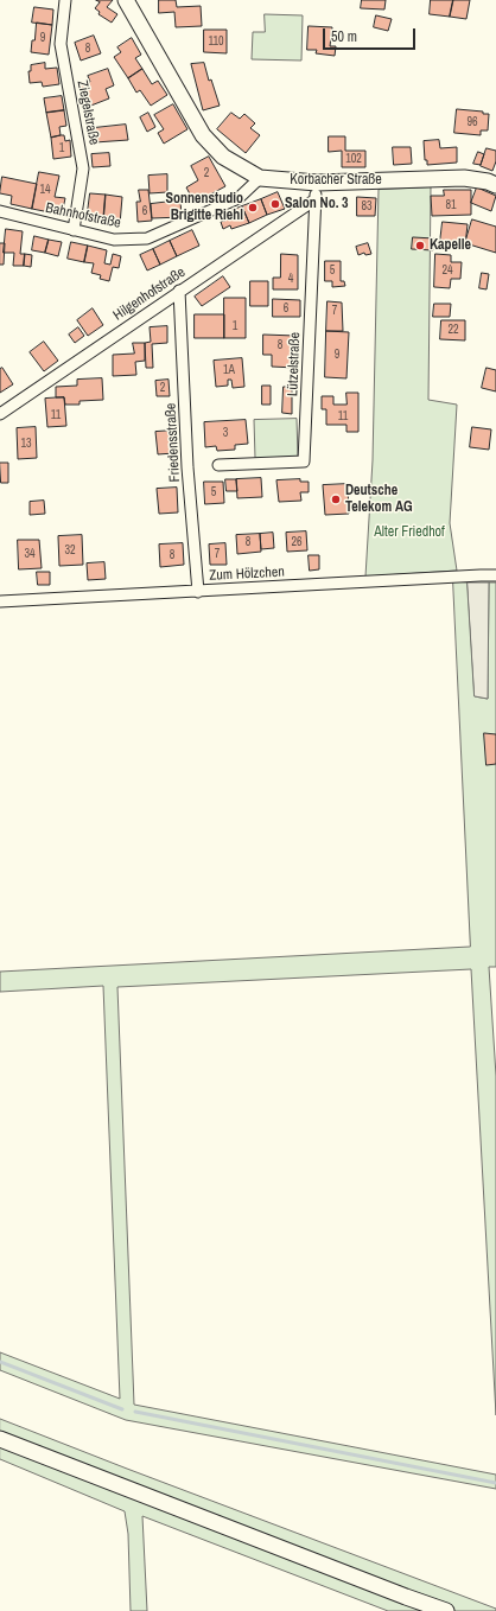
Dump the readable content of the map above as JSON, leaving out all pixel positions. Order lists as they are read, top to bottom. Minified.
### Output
{"streets":{"main road":["Korbacher Straße"],"street":["Ziegelstraße","Bahnhofstraße","Hilgenhofstraße","Lützelstraße","Friedensstraße","Zum Hölzchen"]},"crossings":[["Ziegelstraße","Bahnhofstraße"],["Korbacher Straße","Bahnhofstraße"],["Korbacher Straße","Lützelstraße"],["Hilgenhofstraße","Lützelstraße"],["Hilgenhofstraße","Friedensstraße"],["Friedensstraße","Zum Hölzchen"]],"parks":["Alter Friedhof"],"places":["Salon No. 3","Sonnenstudio Brigitte Riehl","Kapelle","Deutsche Telekom AG"],"house_numbers":["9","110","8","96","1","102","2","14","81","83","6","5","24","4","6","7","1","22","8","9","1A","2","11","11","3","13","5","8","26","32","34","7","8"],"scale_bar":"50 m"}
